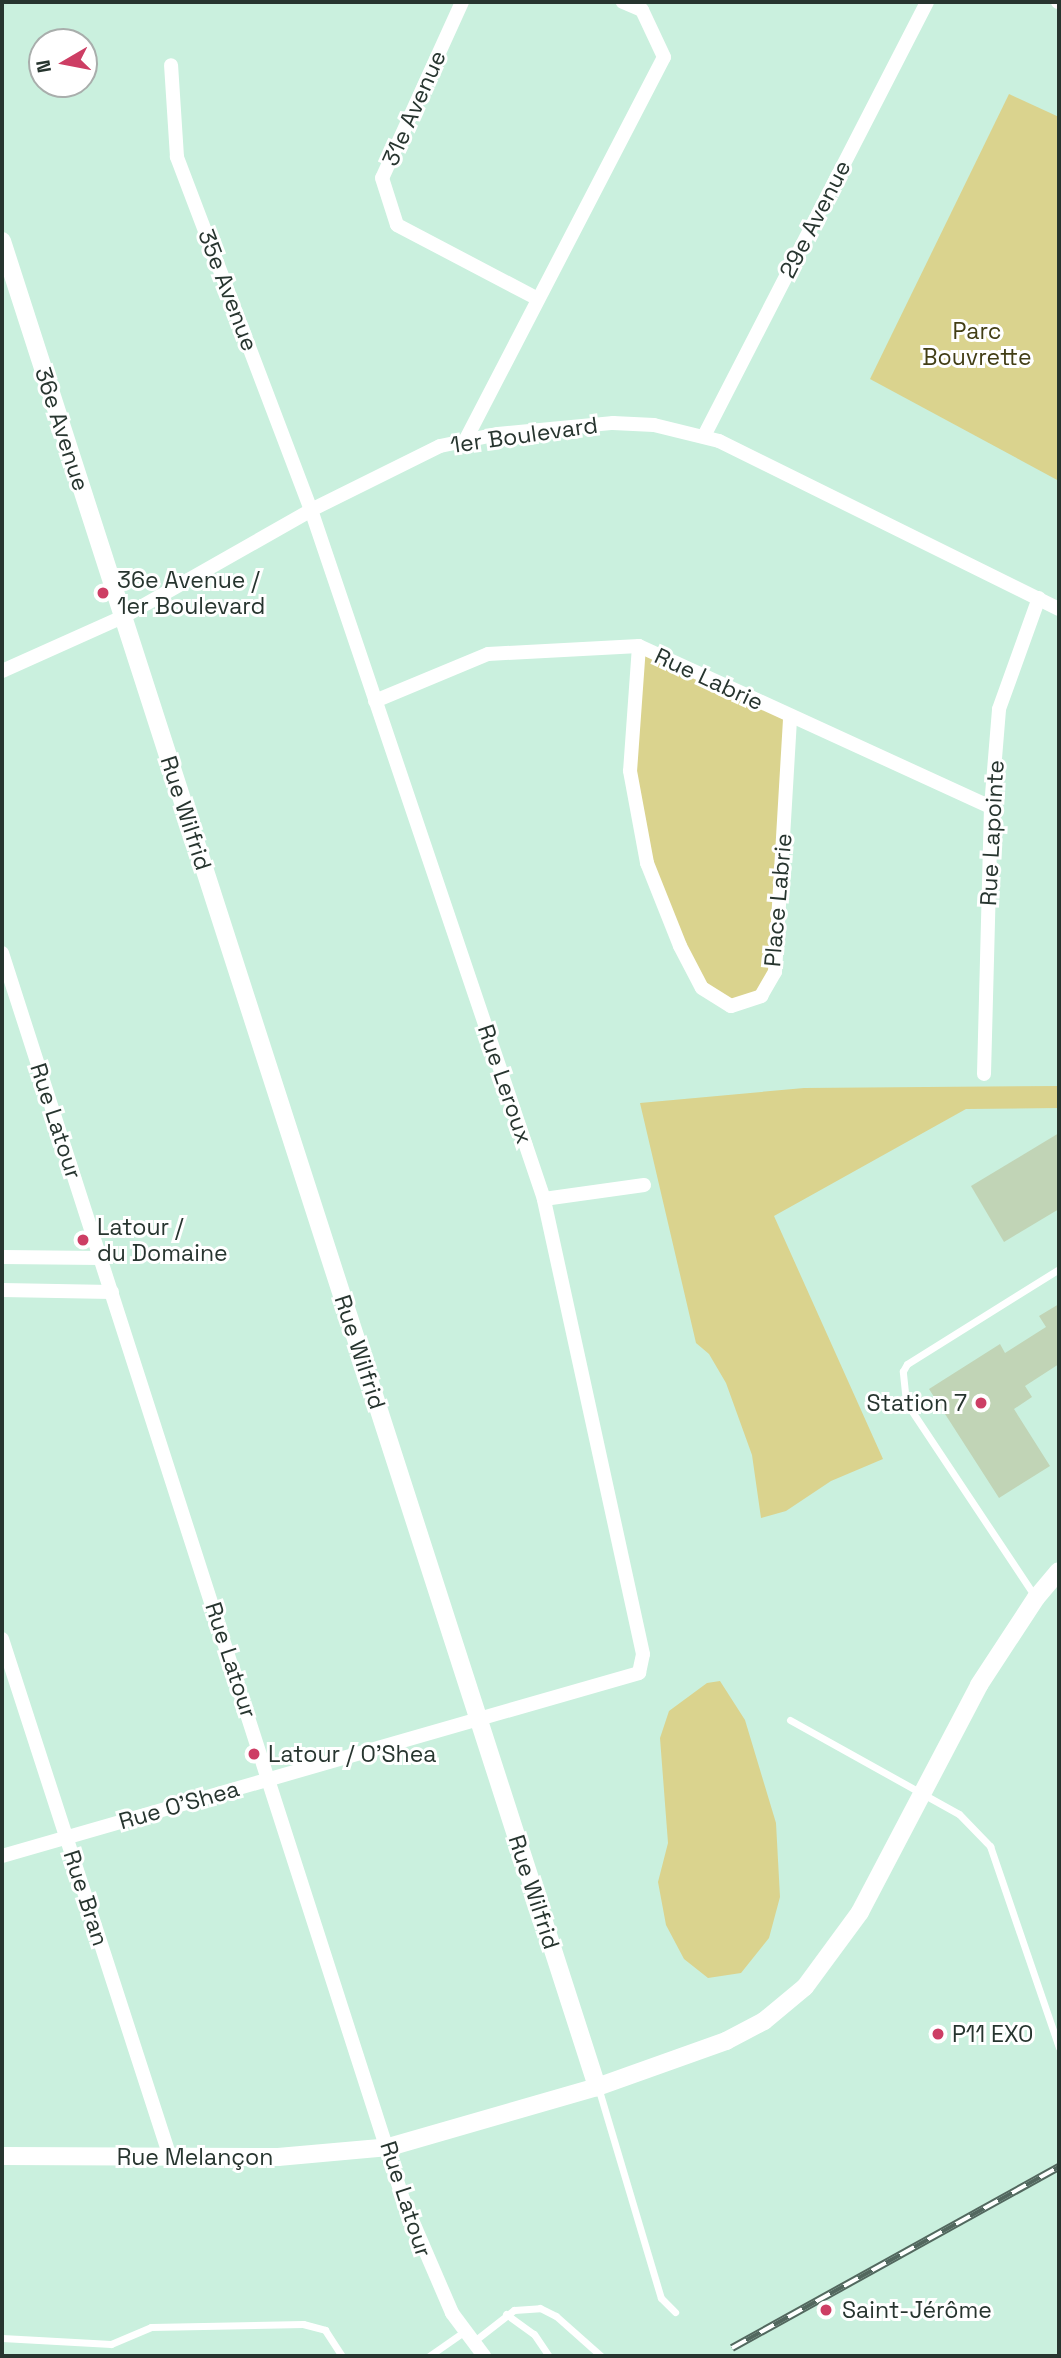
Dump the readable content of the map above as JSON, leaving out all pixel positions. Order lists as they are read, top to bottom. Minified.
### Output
{"streets":{"street":["31e Avenue","29e Avenue","35e Avenue","36e Avenue","1er Boulevard","Rue Labrie","Rue Wilfrid","Rue Lapointe","Place Labrie","Rue Leroux","Rue Latour","Rue O'Shea","Rue Bran","Rue Melançon"]},"crossings":[["29e Avenue","1er Boulevard"],["35e Avenue","1er Boulevard"],["35e Avenue","Rue Leroux"],["36e Avenue","1er Boulevard"],["36e Avenue","Rue Wilfrid"],["1er Boulevard","Rue Wilfrid"],["1er Boulevard","Rue Lapointe"],["1er Boulevard","Rue Leroux"],["Rue Labrie","Rue Lapointe"],["Rue Labrie","Place Labrie"],["Rue Labrie","Rue Leroux"],["Rue Wilfrid","Rue O'Shea"],["Rue Wilfrid","Rue Melançon"],["Rue Leroux","Rue O'Shea"],["Rue Latour","Rue O'Shea"],["Rue Latour","Rue Melançon"],["Rue O'Shea","Rue Bran"],["Rue Bran","Rue Melançon"]],"parks":["Parc Bouvrette"],"places":["36e Avenue / 1er Boulevard","Latour / du Domaine","Station 7","Latour / O'Shea","P11 EXO","Saint-Jérôme"],"north":"left"}
